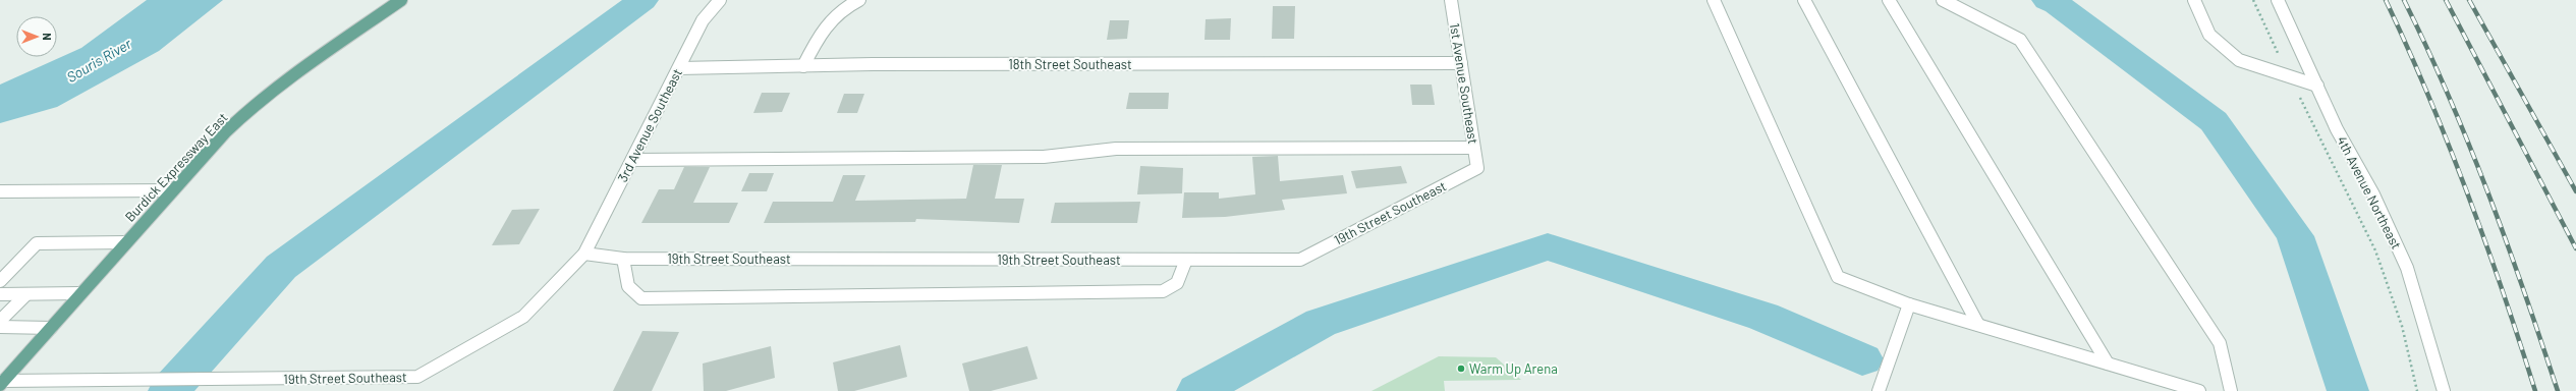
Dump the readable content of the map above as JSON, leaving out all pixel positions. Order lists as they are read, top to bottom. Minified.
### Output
{"streets":{"main road":["Burdick Expressway East"],"street":["18th Street Southeast","1st Avenue Southeast","3rd Avenue Southeast","4th Avenue Northeast","19th Street Southeast"]},"crossings":[["18th Street Southeast","1st Avenue Southeast"],["18th Street Southeast","3rd Avenue Southeast"],["1st Avenue Southeast","19th Street Southeast"],["3rd Avenue Southeast","19th Street Southeast"],["Burdick Expressway East","19th Street Southeast"]],"water":["Souris River"],"places":["Warm Up Arena"],"north":"right"}
